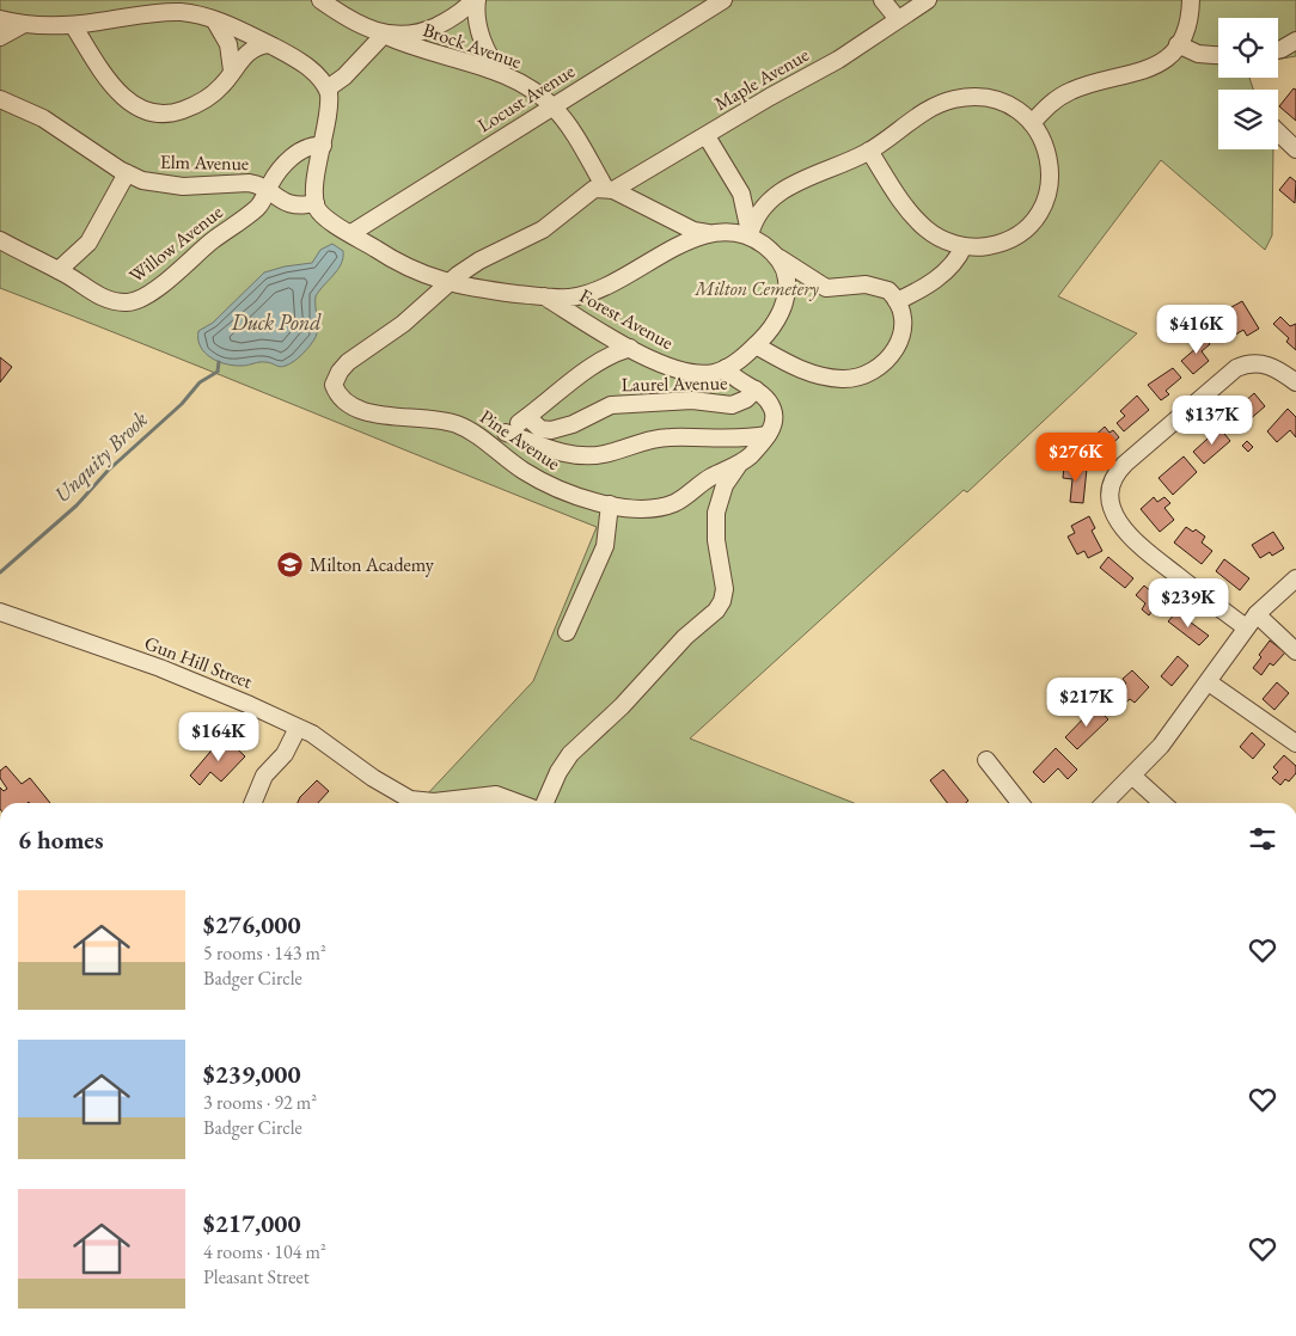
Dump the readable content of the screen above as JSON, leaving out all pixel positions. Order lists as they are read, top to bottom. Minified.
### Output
{"streets":{"street":["Brock Avenue","Maple Avenue","Locust Avenue","Elm Avenue","Willow Avenue","Forest Avenue","Laurel Avenue","Pine Avenue","Gun Hill Street"]},"crossings":[["Brock Avenue","Maple Avenue"],["Brock Avenue","Locust Avenue"],["Maple Avenue","Pine Avenue"],["Elm Avenue","Willow Avenue"]],"water":["Duck Pond","Unquity Brook"],"parks":["Milton Cemetery"],"places":{"school or university":["Milton Academy"]},"page":{"price":["$416K","$137K","$276K","$239K","$217K","$164K"],"heading":"6 homes","list":[{"name":"$276,000","note":"5 rooms · 143 m² · Badger Circle"},{"name":"$239,000","note":"3 rooms · 92 m² · Badger Circle"},{"name":"$217,000","note":"4 rooms · 104 m² · Pleasant Street"}]}}
